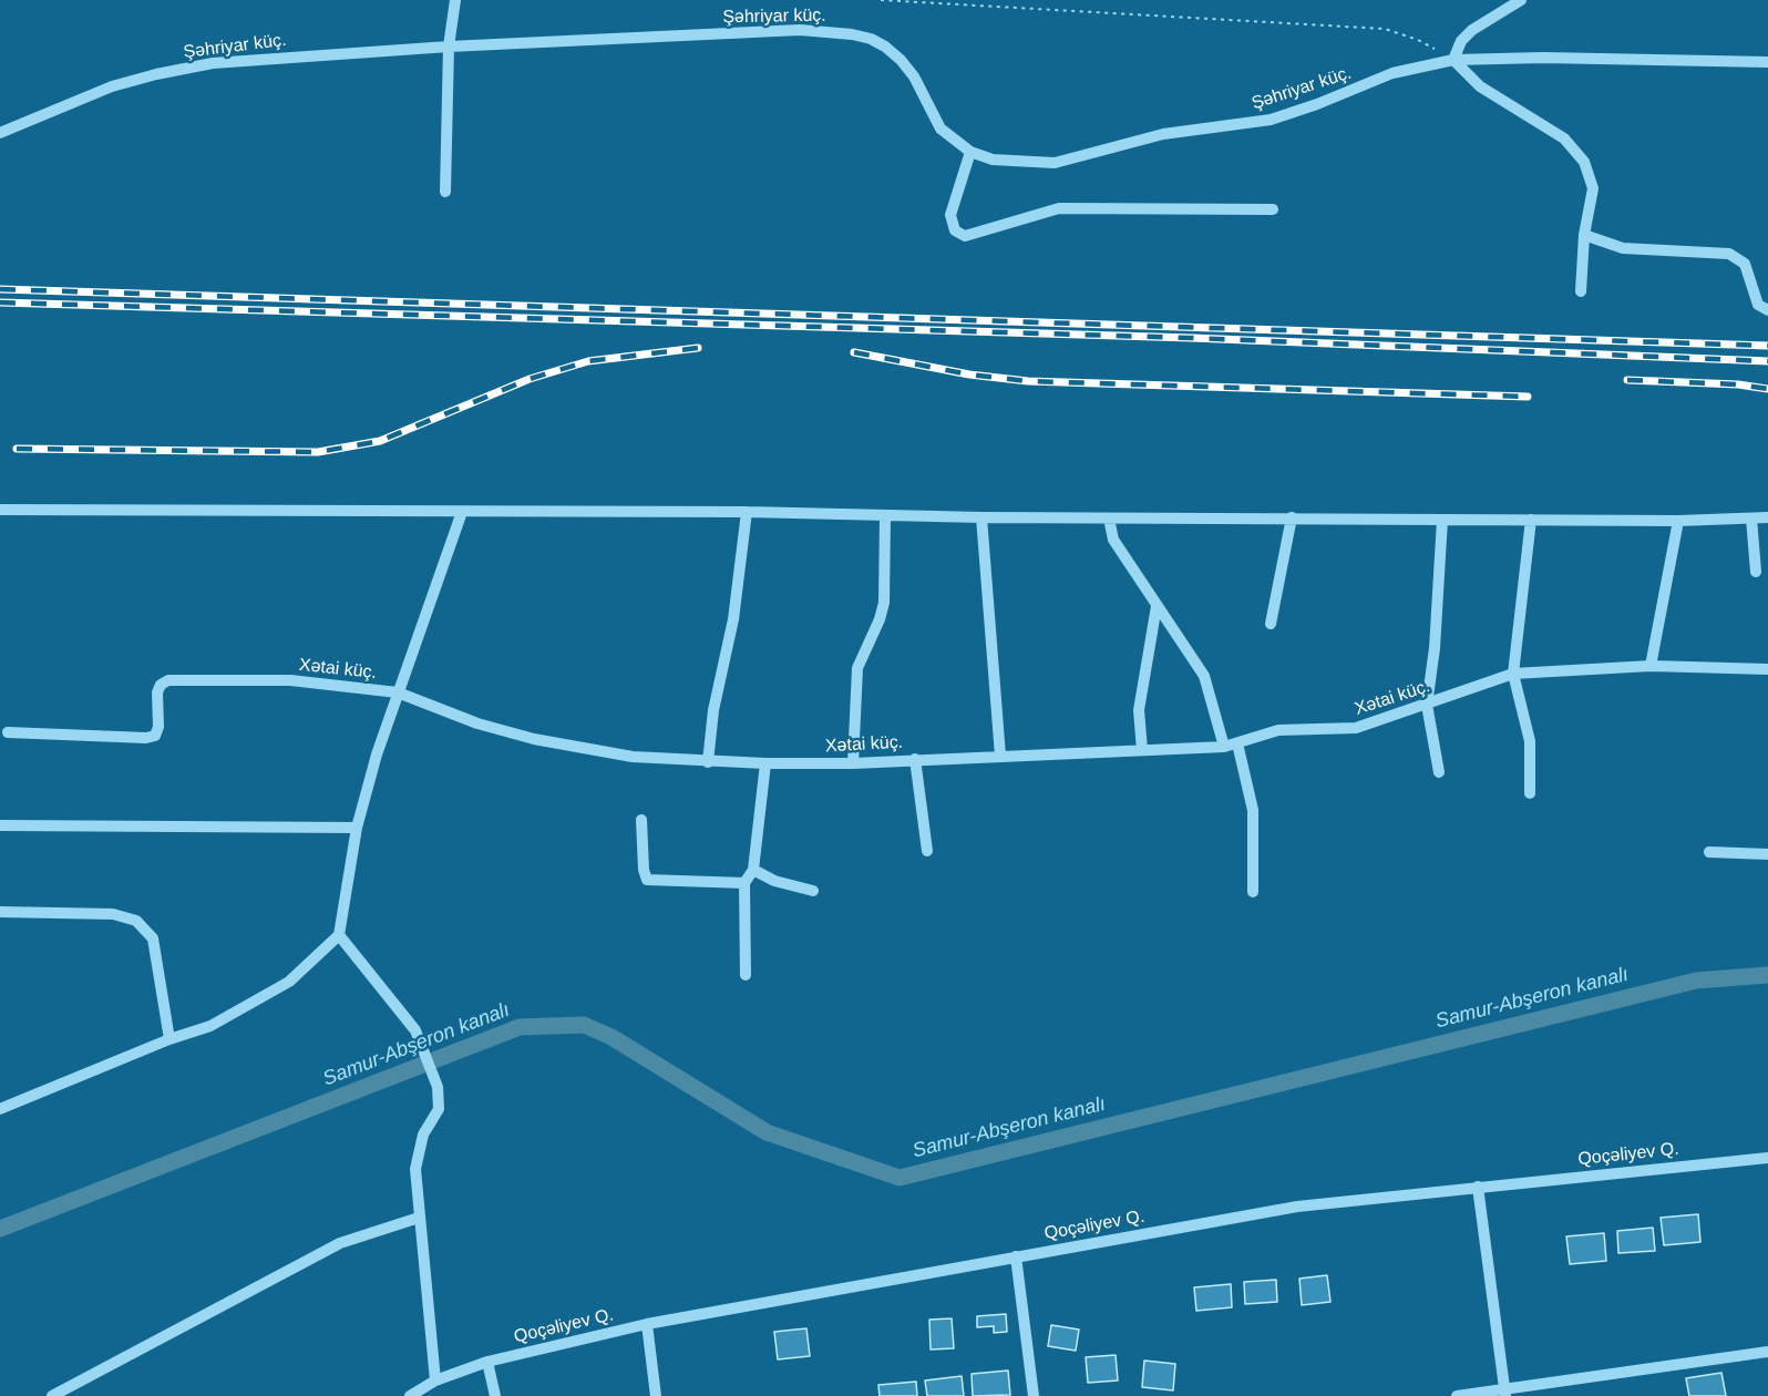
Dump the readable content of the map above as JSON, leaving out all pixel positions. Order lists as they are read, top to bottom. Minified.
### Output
{"streets":{"street":["Şəhriyar küç.","Xətai küç.","Qoçəliyev Q."]},"water":["Samur-Abşeron kanalı"]}
